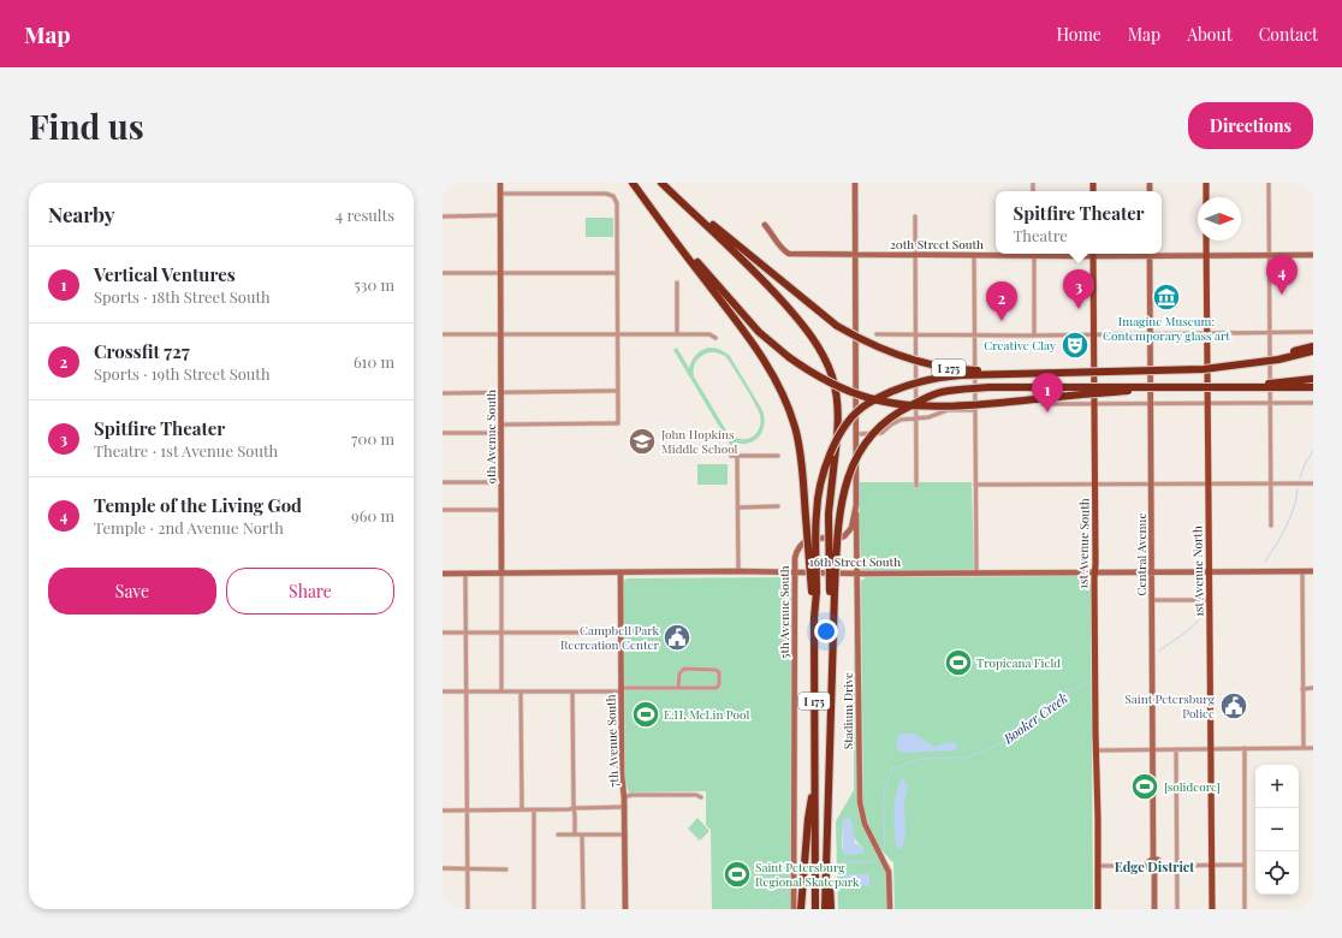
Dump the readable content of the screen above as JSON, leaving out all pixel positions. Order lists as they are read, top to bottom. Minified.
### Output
{"streets":{"highway":["I 275","I 175"],"main road":["1st Avenue South","1st Avenue North"],"street":["20th Street South","9th Avenue South","Central Avenue","16th Street South","5th Avenue South","Stadium Drive","7th Avenue South"]},"crossings":[["20th Street South","1st Avenue North"],["20th Street South","5th Avenue South"],["9th Avenue South","16th Street South"],["1st Avenue South","16th Street South"],["Central Avenue","16th Street South"],["16th Street South","1st Avenue North"],["16th Street South","5th Avenue South"],["16th Street South","Stadium Drive"],["16th Street South","7th Avenue South"],["5th Avenue South","Stadium Drive"]],"districts":["Edge District"],"water":["Booker Creek"],"places":{"museum":["Imagine Museum: Contemporary glass art"],"theatre":["Creative Clay"],"school or university":["John Hopkins Middle School"],"public building":["Campbell Park Recreation Center","Saint Petersburg Police"],"sports":["Tropicana Field","E.H. McLin Pool","[solidcore]","Saint Petersburg Regional Skatepark"]},"north":"right","page":{"header":"Map","nav":["Home","Map","About","Contact"],"buttons":["Directions",["Save","Share"]],"title":"Find us","heading":["Nearby","4 results"],"popup":["Spitfire Theater","Theatre"],"list":[{"mark":"1","name":"Vertical Ventures","note":"Sports · 18th Street South","value":"530 m"},{"mark":"2","name":"Crossfit 727","note":"Sports · 19th Street South","value":"610 m"},{"mark":"3","name":"Spitfire Theater","note":"Theatre · 1st Avenue South","value":"700 m"},{"mark":"4","name":"Temple of the Living God","note":"Temple · 2nd Avenue North","value":"960 m"}],"pins":["4","3","2","1"],"map_buttons":["+","−"]}}
